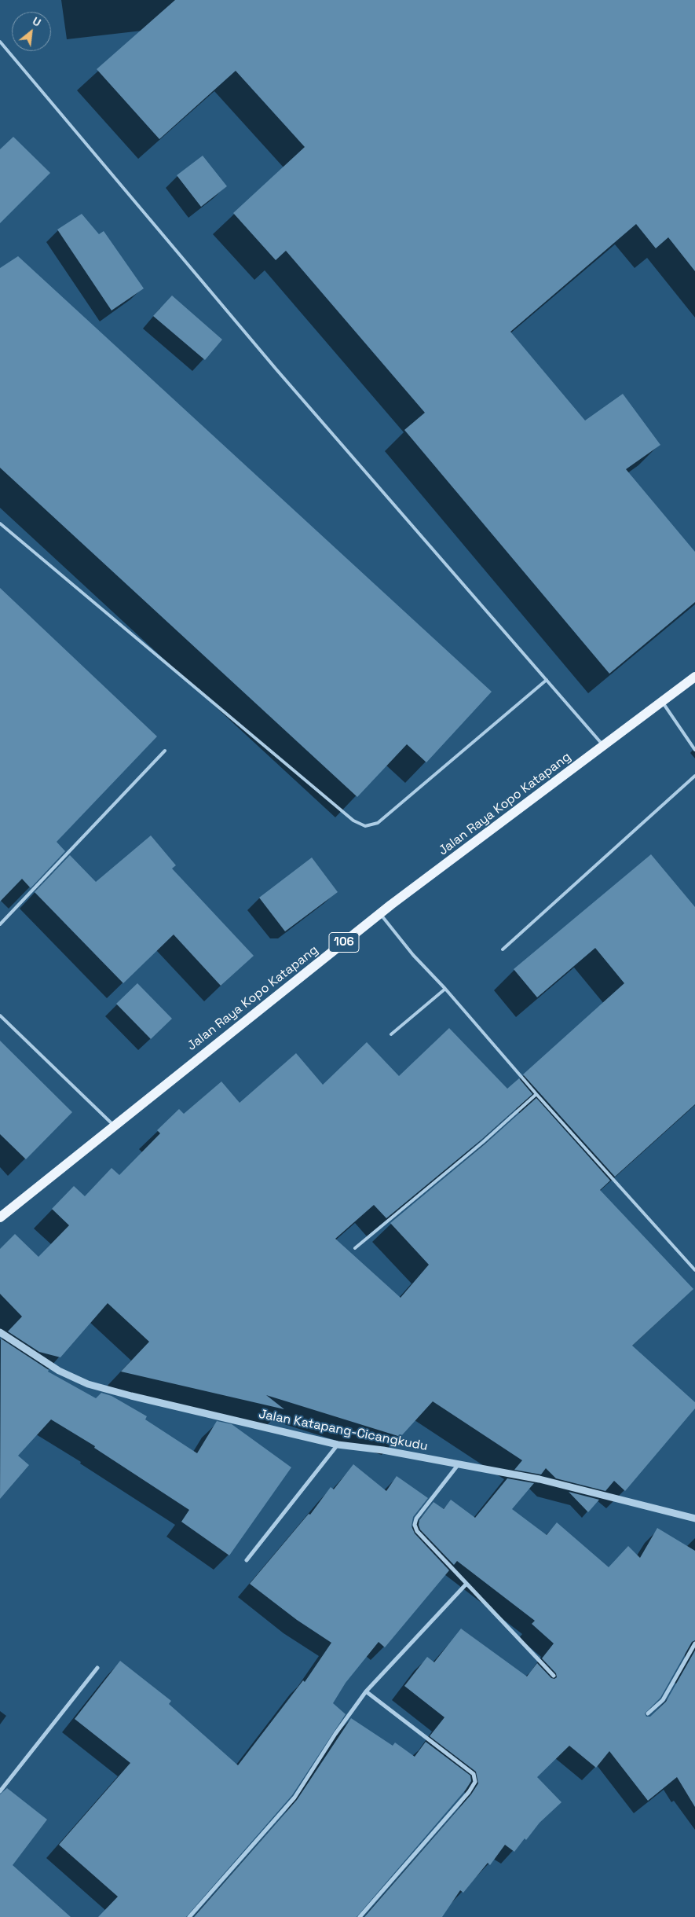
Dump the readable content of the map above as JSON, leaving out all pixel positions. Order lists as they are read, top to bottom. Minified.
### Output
{"streets":{"main road":["Jalan Raya Kopo Katapang","106"],"street":["Jalan Katapang-Cicangkudu"]},"north":"top right"}
